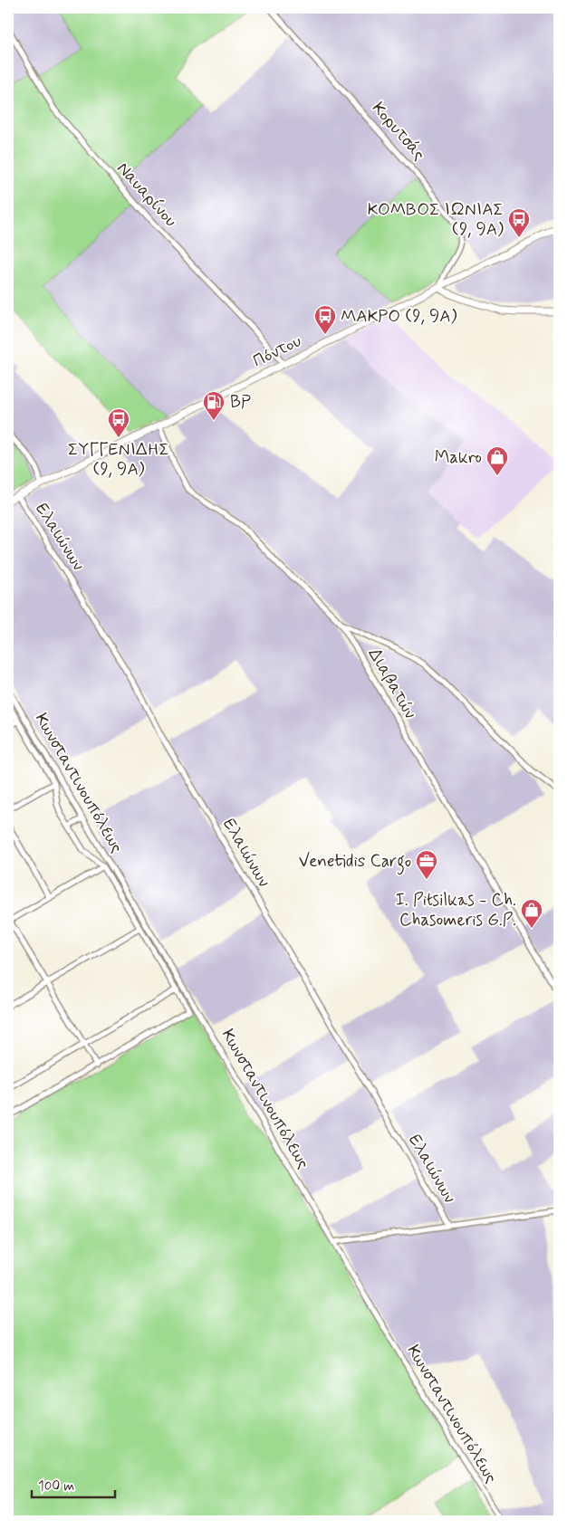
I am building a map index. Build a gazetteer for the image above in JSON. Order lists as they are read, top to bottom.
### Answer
{
  "streets": {
    "street": [
      "Κορυτσάς",
      "Ναυαρίνου",
      "Πόντου",
      "Ελαιώνων",
      "Διαβατών",
      "Κωνσταντινουπόλεως"
    ]
  },
  "crossings": [
    ["Κορυτσάς", "Πόντου"],
    ["Ναυαρίνου", "Πόντου"],
    ["Πόντου", "Ελαιώνων"],
    ["Πόντου", "Διαβατών"]
  ],
  "places": {
    "bus stop": ["ΚΟΜΒΟΣ ΙΩΝΙΑΣ (9, 9Α)", "ΜΑΚΡΟ (9, 9Α)", "ΣΥΓΓΕΝΙΔΗΣ (9, 9Α)"],
    "fuel station": ["BP"],
    "shop": ["Makro", "I. Pitsilkas - Ch. Chasomeris G.P."],
    "office": ["Venetidis Cargo"]
  },
  "scale_bar": "100 m"
}
